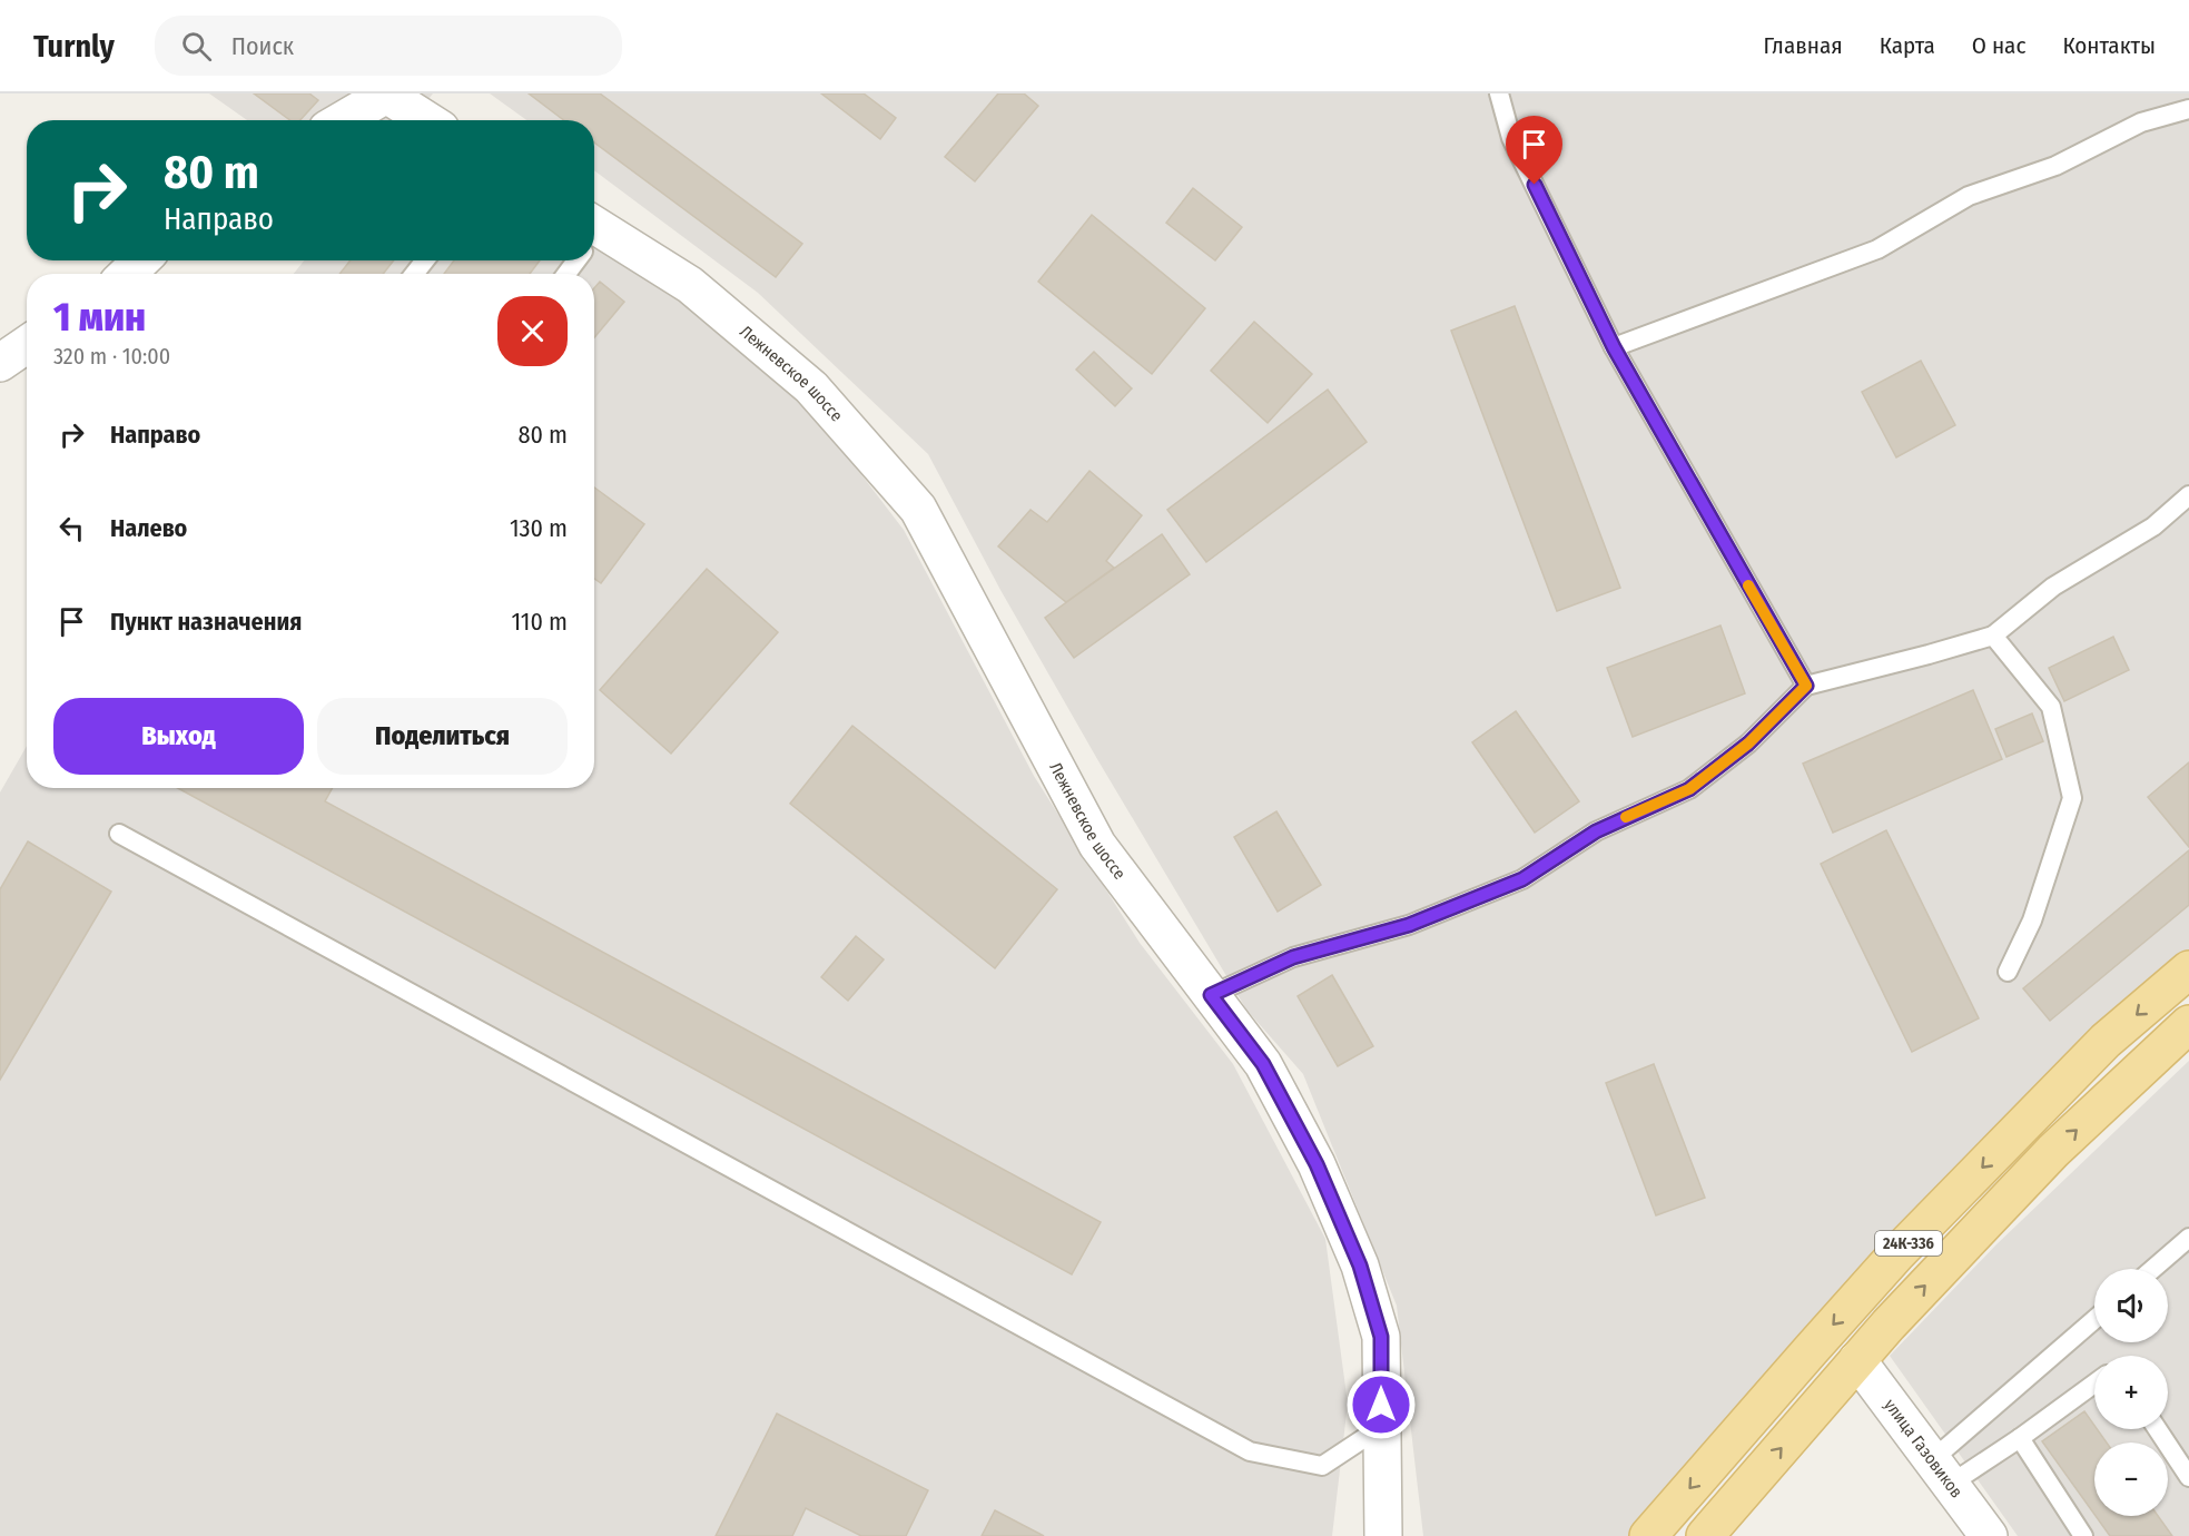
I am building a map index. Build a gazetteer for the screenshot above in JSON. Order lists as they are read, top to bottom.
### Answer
{
  "streets": {
    "main road": ["24К-336"],
    "street": ["Лежневское шоссе", "улица Газовиков"]
  },
  "crossings": [
    ["24К-336", "улица Газовиков"]
  ],
  "page": {
    "header": "Turnly",
    "search": "Поиск",
    "nav": [
      "Главная",
      "Карта",
      "О нас",
      "Контакты"
    ],
    "turn": ["80 m", "Направо"],
    "heading": ["1 мин", "320 m · 10:00"],
    "list": [
      {
        "name": "Направо",
        "value": "80 m"
      },
      {
        "name": "Налево",
        "value": "130 m"
      },
      {
        "name": "Пункт назначения",
        "value": "110 m"
      }
    ],
    "buttons": ["Выход", "Поделиться"],
    "map_buttons": ["+", "−"]
  }
}
